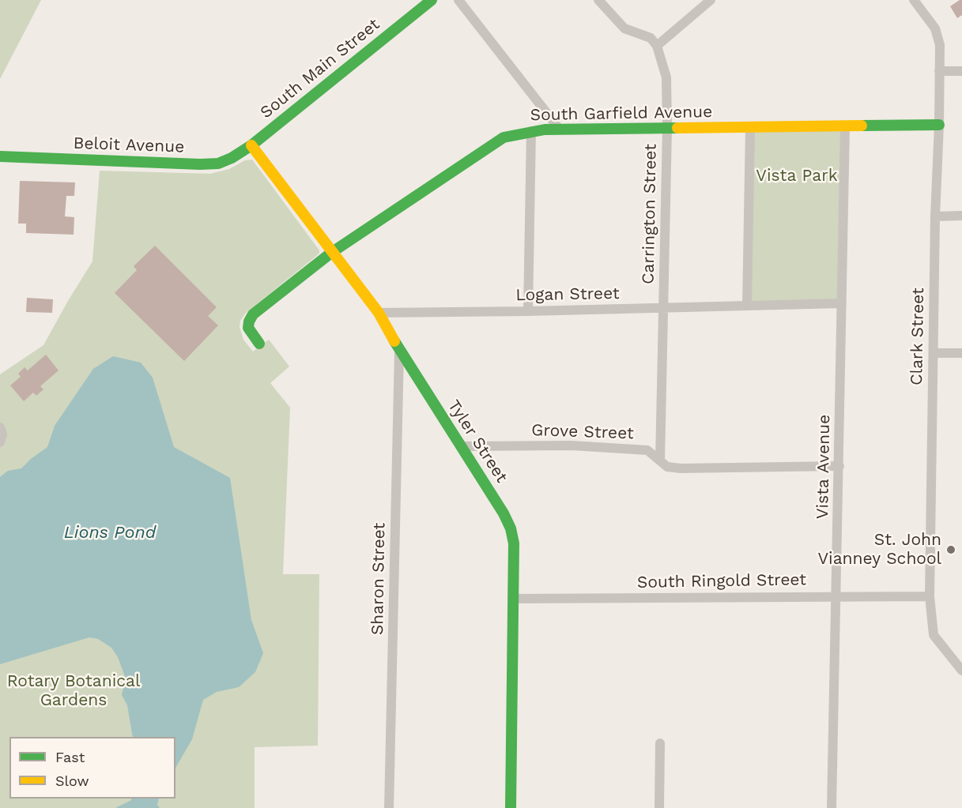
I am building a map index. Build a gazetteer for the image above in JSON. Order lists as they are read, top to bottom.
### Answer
{
  "streets": {
    "street": [
      "South Main Street",
      "South Garfield Avenue",
      "Beloit Avenue",
      "Carrington Street",
      "Logan Street",
      "Clark Street",
      "Grove Street",
      "Tyler Street",
      "Vista Avenue",
      "Sharon Street",
      "South Ringold Street"
    ]
  },
  "crossings": [
    ["South Main Street", "Beloit Avenue"],
    ["South Main Street", "Tyler Street"],
    ["South Garfield Avenue", "Carrington Street"],
    ["South Garfield Avenue", "Clark Street"],
    ["South Garfield Avenue", "Tyler Street"],
    ["South Garfield Avenue", "Vista Avenue"],
    ["Beloit Avenue", "Tyler Street"],
    ["Carrington Street", "Logan Street"],
    ["Carrington Street", "Grove Street"],
    ["Logan Street", "Tyler Street"],
    ["Logan Street", "Vista Avenue"],
    ["Clark Street", "South Ringold Street"],
    ["Grove Street", "Tyler Street"],
    ["Grove Street", "Vista Avenue"],
    ["Tyler Street", "Sharon Street"],
    ["Tyler Street", "South Ringold Street"],
    ["Vista Avenue", "South Ringold Street"]
  ],
  "water": ["Lions Pond"],
  "parks": ["Vista Park", "Rotary Botanical Gardens"],
  "places": ["St. John Vianney School"],
  "legend": ["Fast", "Slow"]
}
